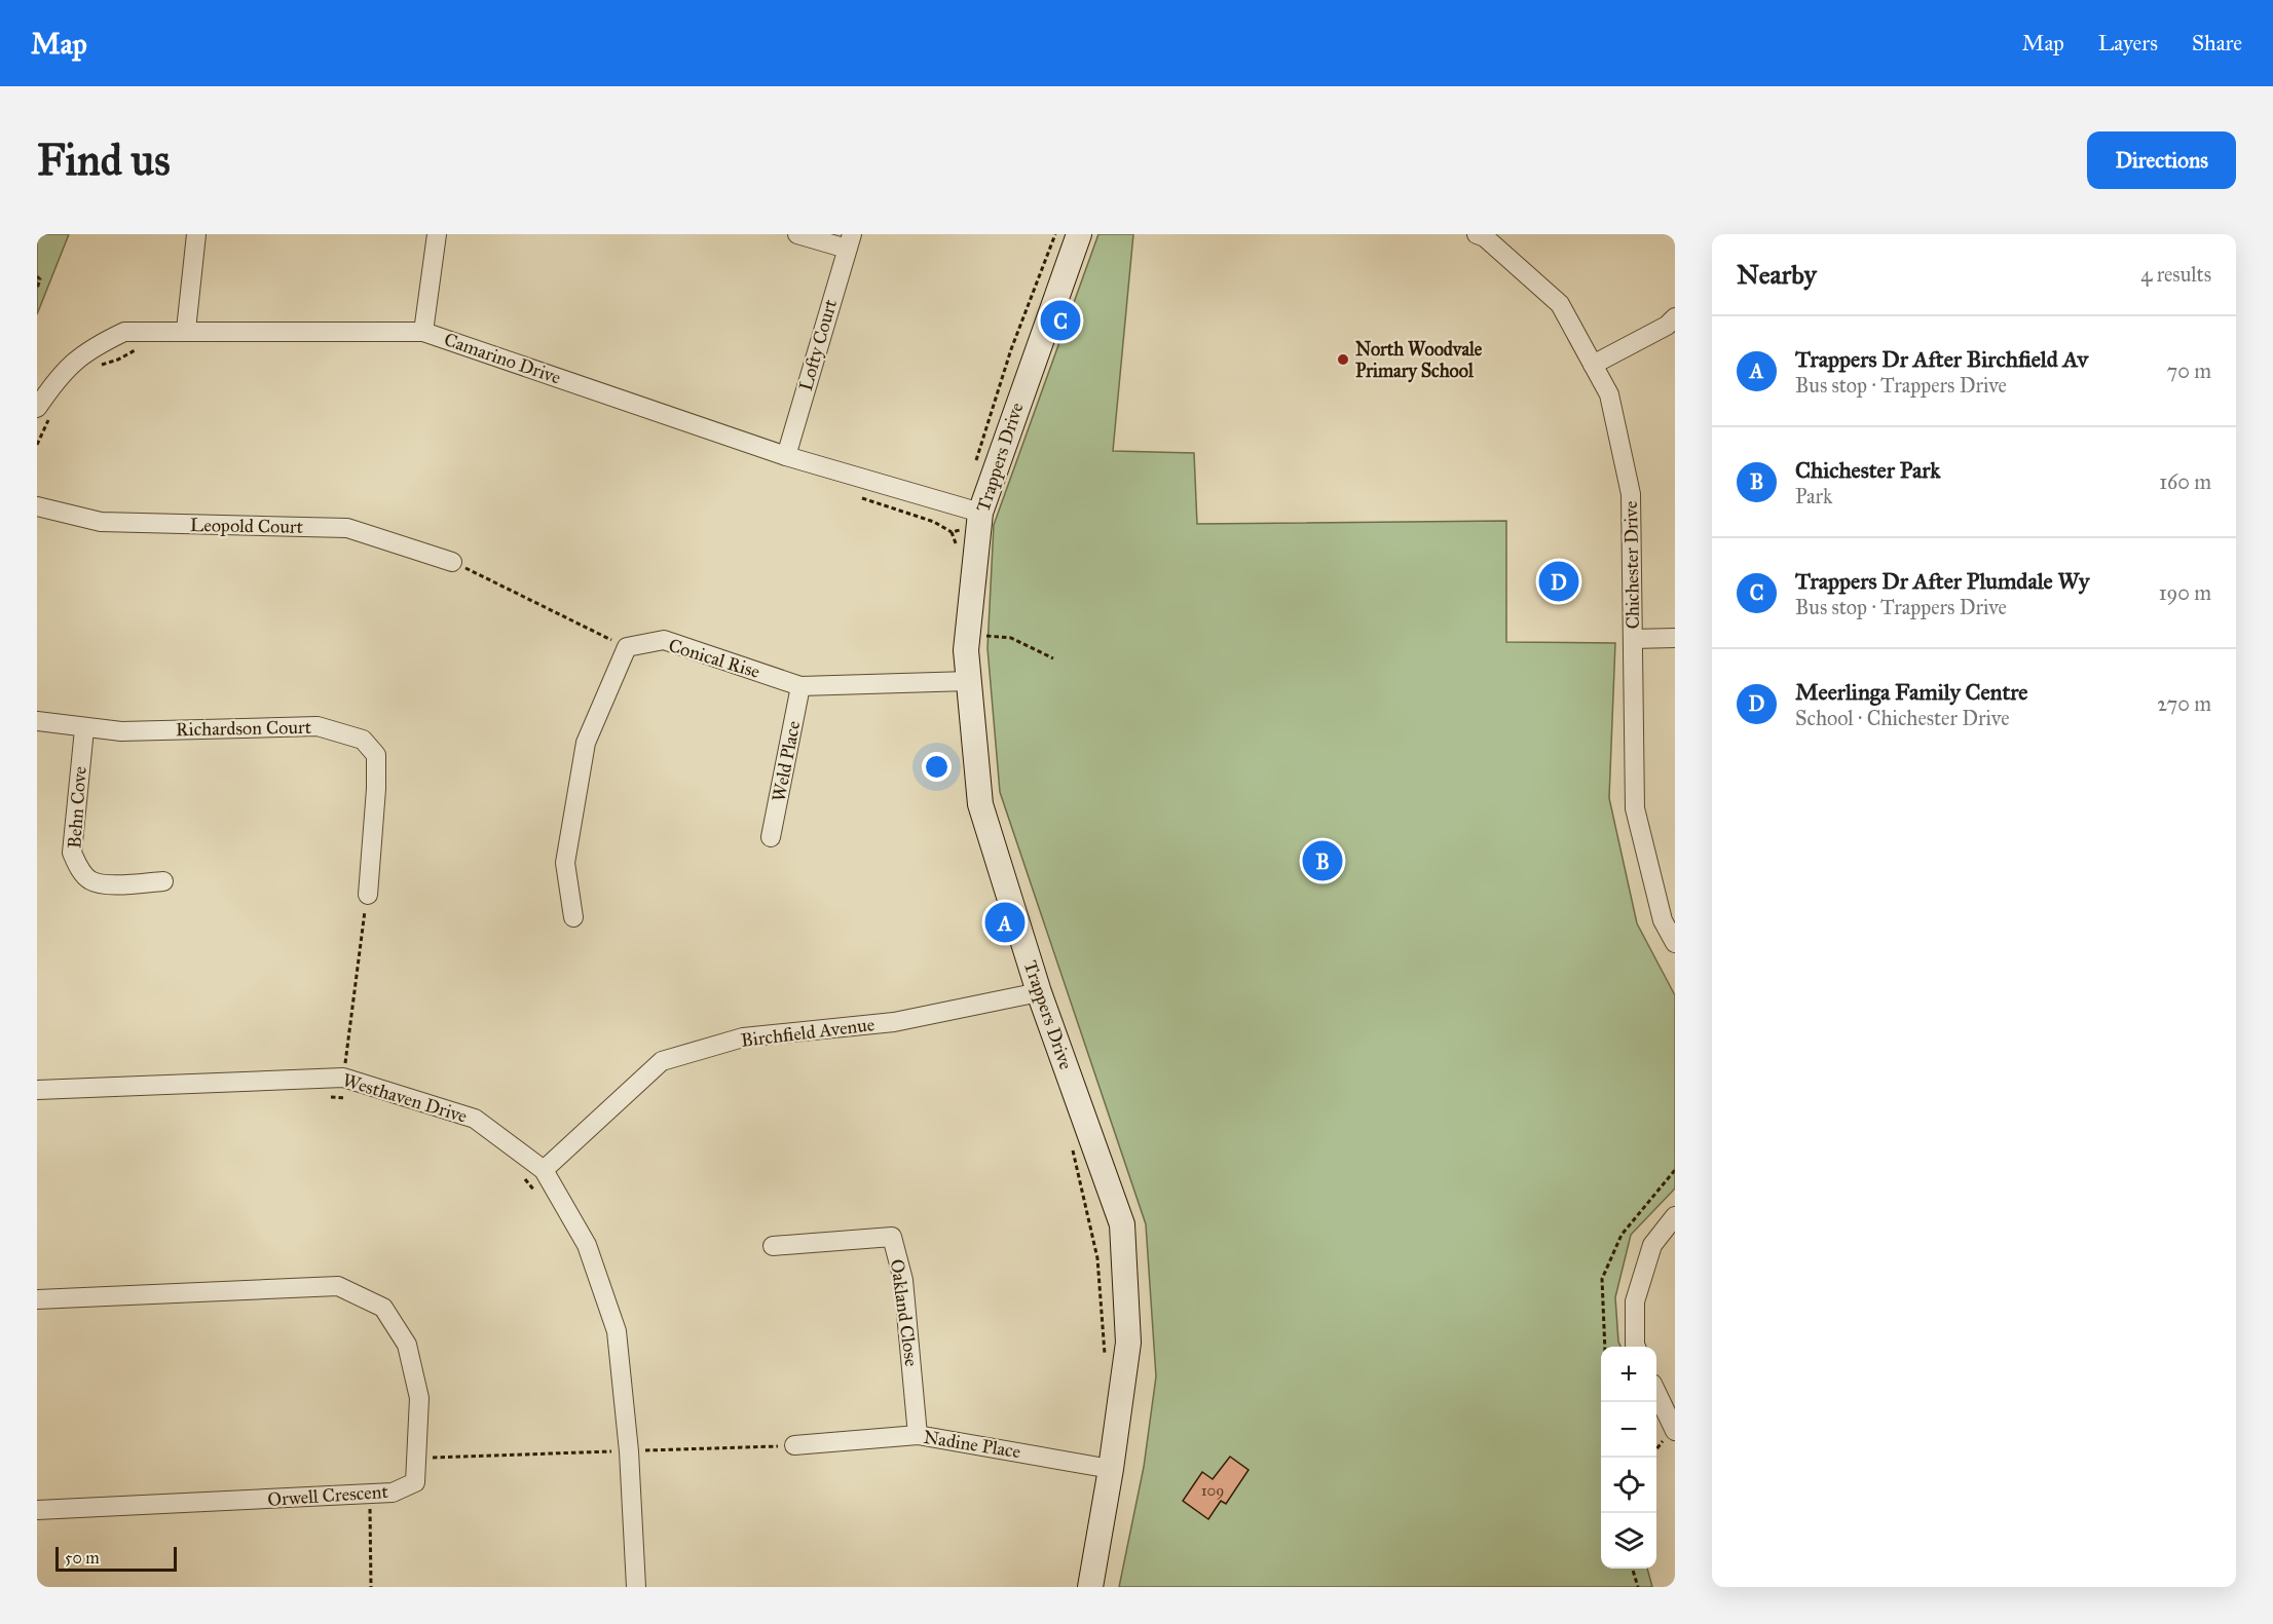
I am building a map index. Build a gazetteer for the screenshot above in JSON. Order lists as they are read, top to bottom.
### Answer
{
  "streets": {
    "main road": ["Trappers Drive"],
    "street": [
      "Lofty Court",
      "Camarino Drive",
      "Leopold Court",
      "Chichester Drive",
      "Conical Rise",
      "Richardson Court",
      "Weld Place",
      "Behn Cove",
      "Birchfield Avenue",
      "Westhaven Drive",
      "Oakland Close",
      "Nadine Place",
      "Orwell Crescent"
    ]
  },
  "crossings": [
    ["Lofty Court", "Camarino Drive"],
    ["Camarino Drive", "Trappers Drive"],
    ["Trappers Drive", "Conical Rise"],
    ["Trappers Drive", "Birchfield Avenue"],
    ["Trappers Drive", "Nadine Place"],
    ["Conical Rise", "Weld Place"],
    ["Richardson Court", "Behn Cove"],
    ["Birchfield Avenue", "Westhaven Drive"],
    ["Oakland Close", "Nadine Place"]
  ],
  "places": ["North Woodvale Primary School"],
  "house_numbers": ["109"],
  "scale_bar": "50 m",
  "page": {
    "header": "Map",
    "nav": ["Map", "Layers", "Share"],
    "buttons": "Directions",
    "title": "Find us",
    "heading": ["Nearby", "4 results"],
    "pins": [
      "C",
      "D",
      "B",
      "A"
    ],
    "list": [
      {
        "mark": "A",
        "name": "Trappers Dr After Birchfield Av",
        "note": "Bus stop · Trappers Drive",
        "value": "70 m"
      },
      {
        "mark": "B",
        "name": "Chichester Park",
        "note": "Park",
        "value": "160 m"
      },
      {
        "mark": "C",
        "name": "Trappers Dr After Plumdale Wy",
        "note": "Bus stop · Trappers Drive",
        "value": "190 m"
      },
      {
        "mark": "D",
        "name": "Meerlinga Family Centre",
        "note": "School · Chichester Drive",
        "value": "270 m"
      }
    ],
    "map_buttons": ["+", "−"],
    "scale": "50 m"
  }
}
